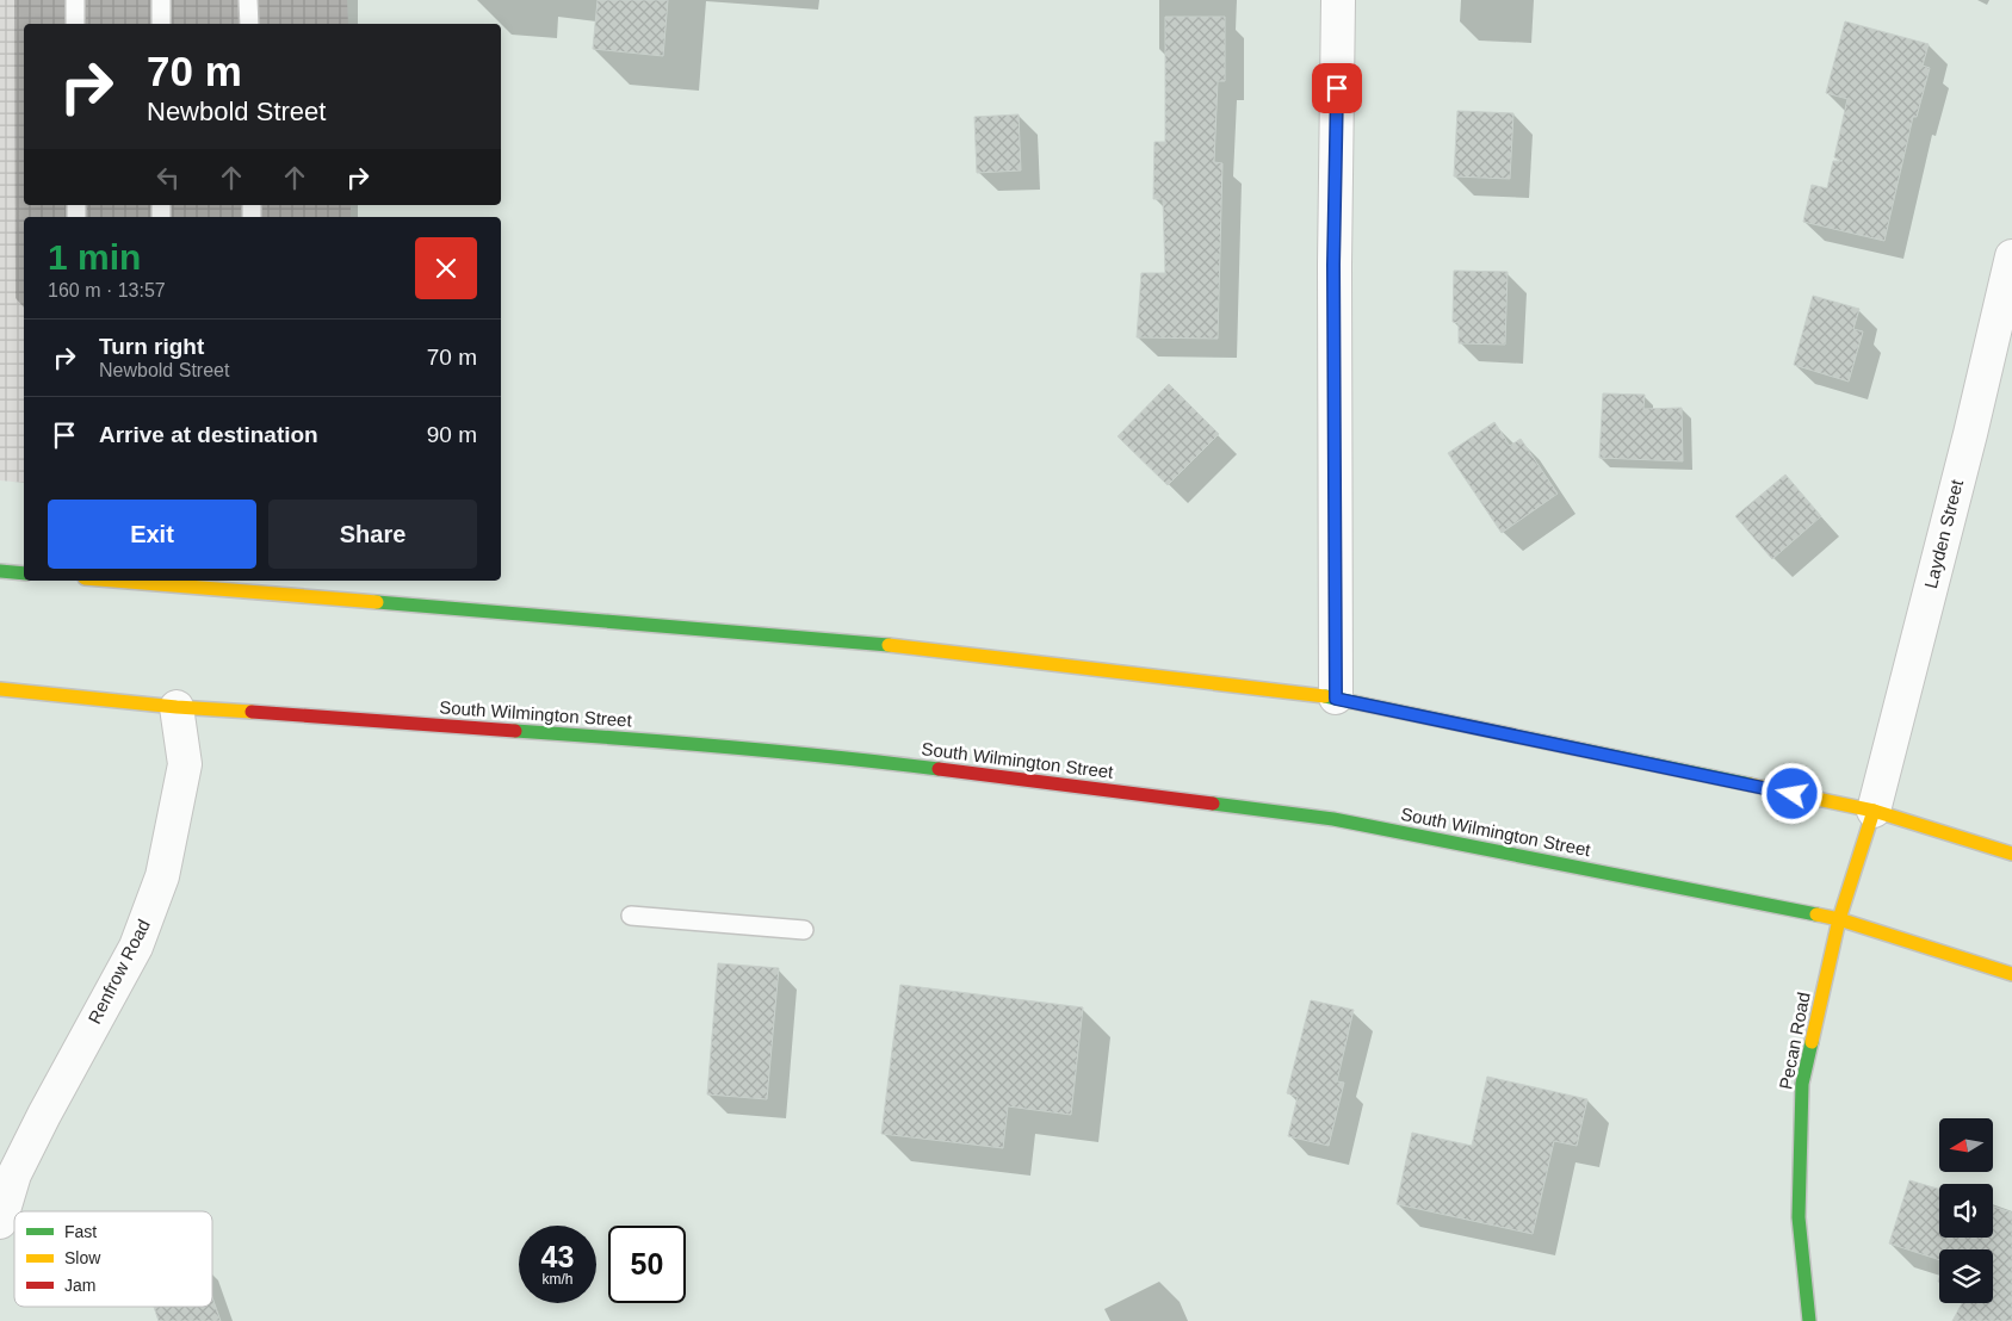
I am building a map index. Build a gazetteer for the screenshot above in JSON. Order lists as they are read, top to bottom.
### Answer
{
  "streets": {
    "main road": ["South Wilmington Street", "Pecan Road"],
    "street": ["Layden Street", "Renfrow Road"]
  },
  "crossings": [
    ["Layden Street", "Pecan Road"],
    ["South Wilmington Street", "Renfrow Road"],
    ["South Wilmington Street", "Pecan Road"]
  ],
  "legend": ["Fast", "Slow", "Jam"],
  "north": "left",
  "page": {
    "turn": ["70 m", "Newbold Street"],
    "heading": ["1 min", "160 m · 13:57"],
    "list": [
      {
        "name": "Turn right",
        "note": "Newbold Street",
        "value": "70 m"
      },
      {
        "name": "Arrive at destination",
        "value": "90 m"
      }
    ],
    "buttons": ["Exit", "Share"],
    "speed": "43 km/h",
    "limit": "50"
  }
}
